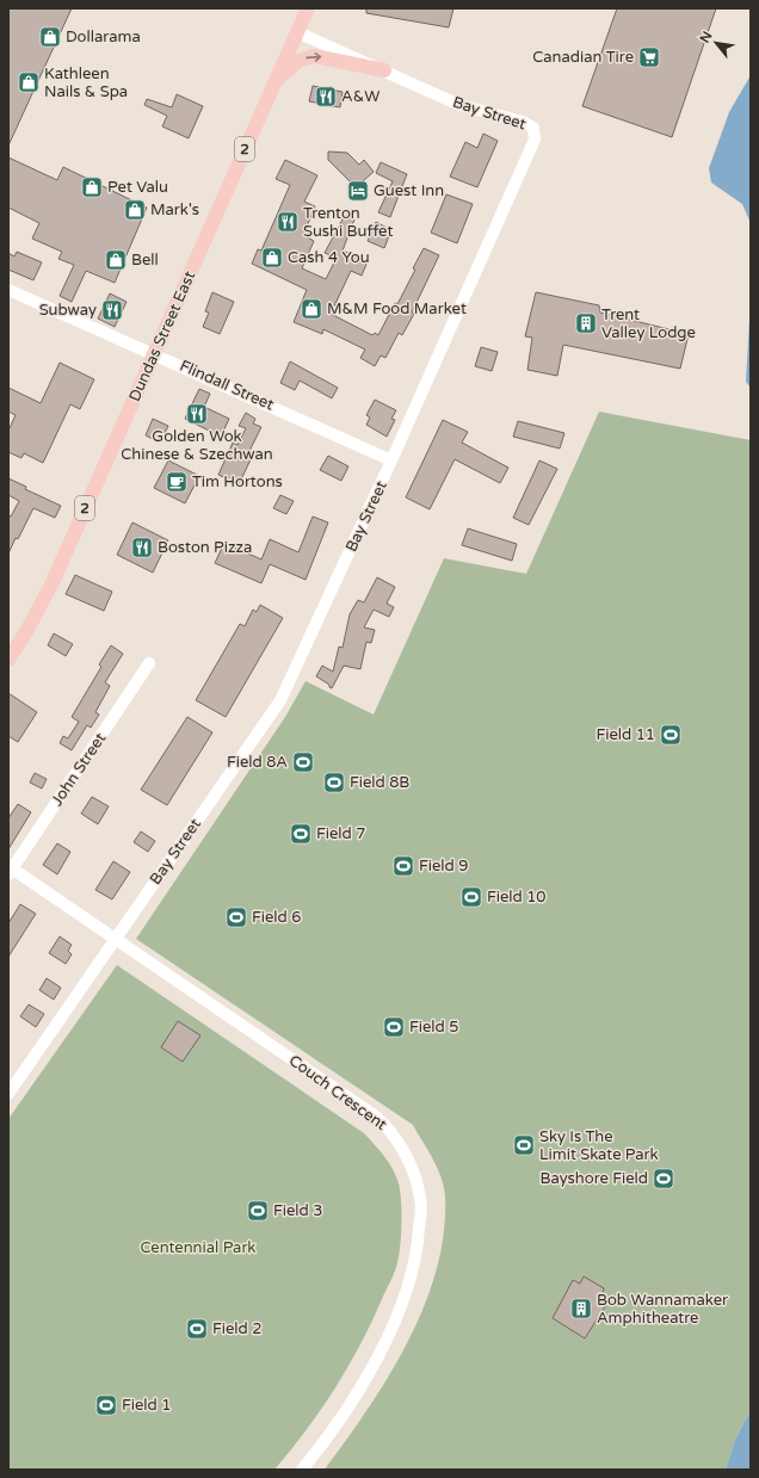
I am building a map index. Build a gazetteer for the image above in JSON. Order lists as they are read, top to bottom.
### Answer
{
  "streets": {
    "main road": ["2", "Dundas Street East"],
    "street": [
      "Bay Street",
      "Flindall Street",
      "John Street",
      "Couch Crescent"
    ]
  },
  "crossings": [
    ["Bay Street", "Dundas Street East"],
    ["Bay Street", "Flindall Street"],
    ["Bay Street", "Couch Crescent"],
    ["Dundas Street East", "Flindall Street"],
    ["John Street", "Couch Crescent"]
  ],
  "parks": ["Centennial Park"],
  "places": {
    "shop": [
      "Dollarama",
      "Kathleen Nails & Spa",
      "Pet Valu",
      "Mark's",
      "Cash 4 You",
      "Bell",
      "M&M Food Market"
    ],
    "supermarket": ["Canadian Tire"],
    "restaurant": [
      "A&W",
      "Trenton Sushi Buffet",
      "Subway",
      "Golden Wok Chinese & Szechwan",
      "Boston Pizza"
    ],
    "hotel": ["Guest Inn"],
    "building": ["Trent Valley Lodge", "Bob Wannamaker Amphitheatre"],
    "cafe": ["Tim Hortons"],
    "sports": [
      "Field 11",
      "Field 8A",
      "Field 8B",
      "Field 7",
      "Field 9",
      "Field 10",
      "Field 6",
      "Field 5",
      "Sky Is The Limit Skate Park",
      "Bayshore Field",
      "Field 3",
      "Field 2",
      "Field 1"
    ]
  },
  "north": "top left"
}
